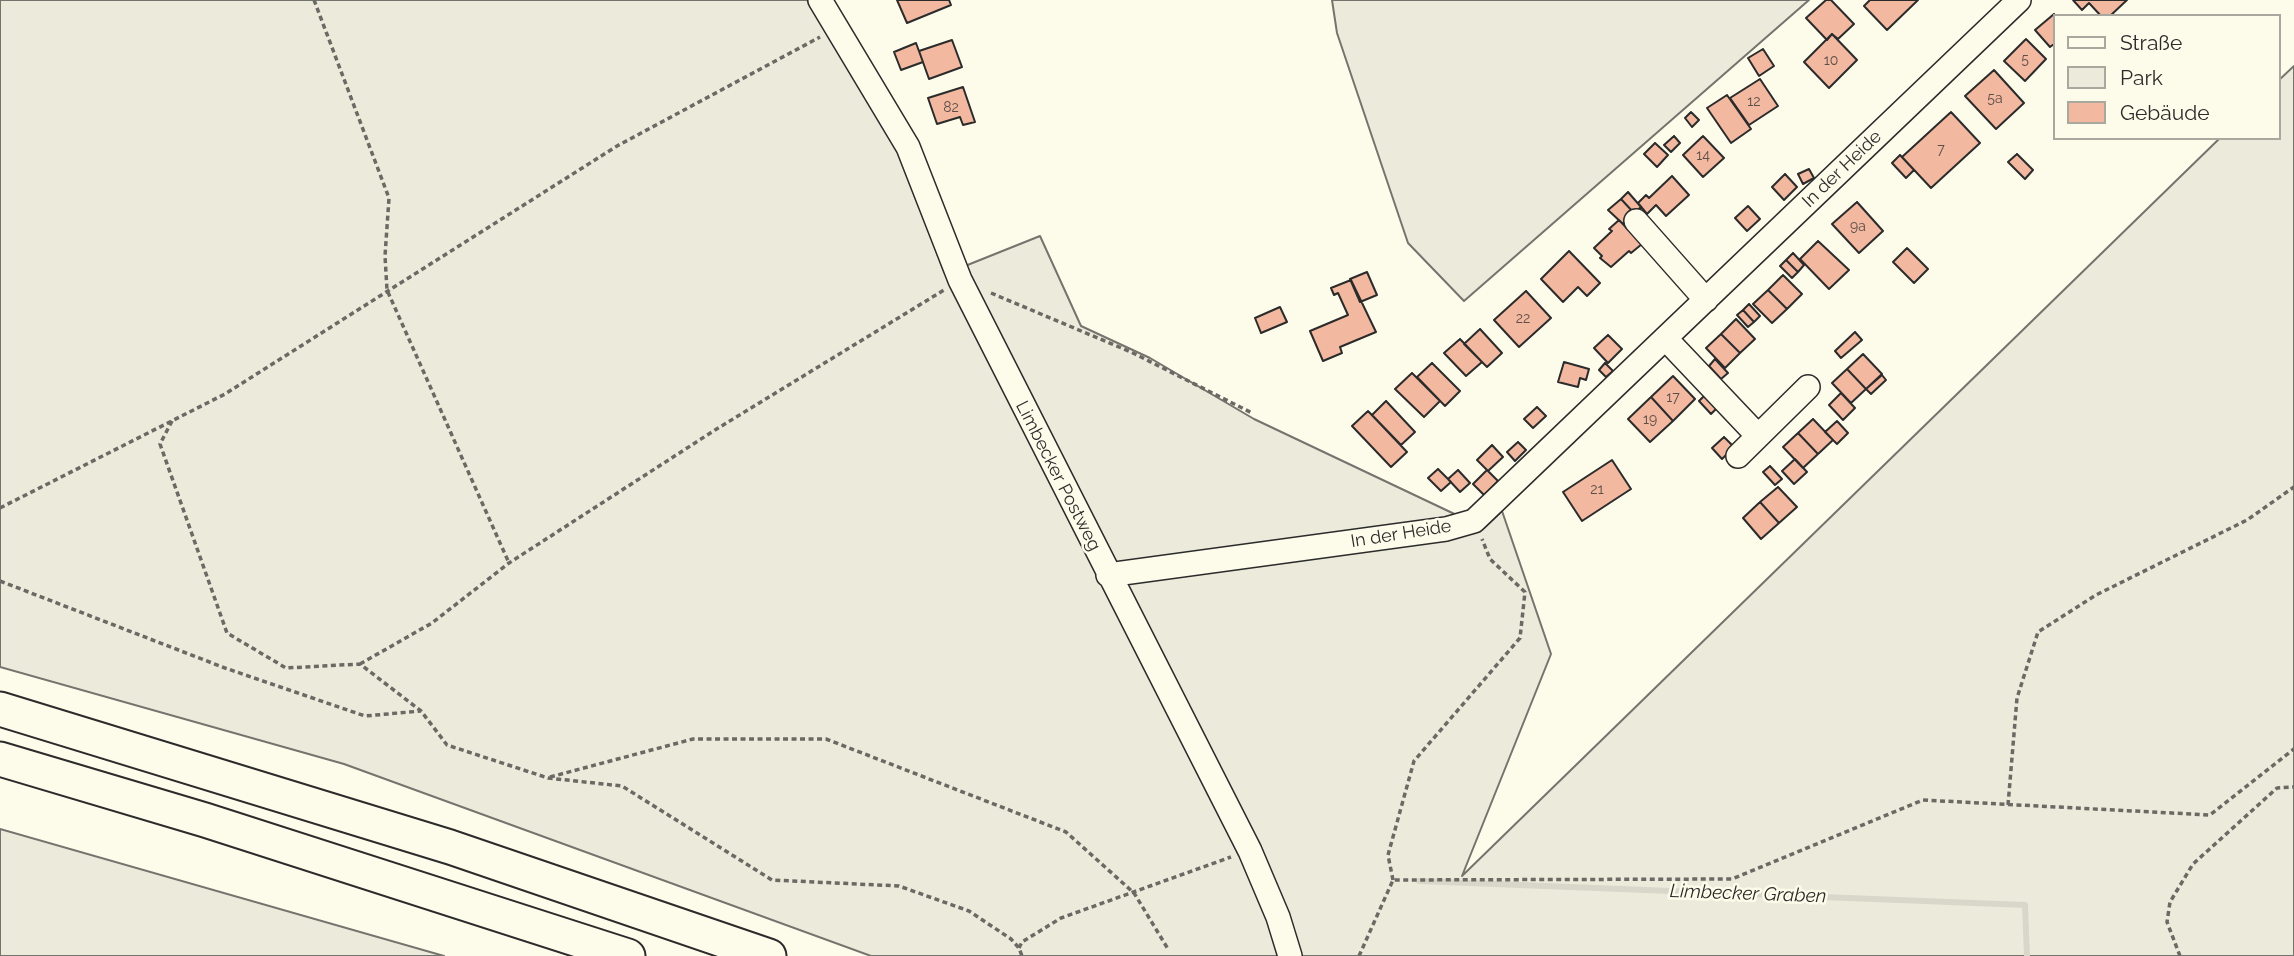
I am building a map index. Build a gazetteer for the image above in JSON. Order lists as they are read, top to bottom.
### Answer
{
  "streets": {
    "street": ["In der Heide", "Limbecker Postweg"]
  },
  "crossings": [
    ["In der Heide", "Limbecker Postweg"]
  ],
  "water": ["Limbecker Graben"],
  "house_numbers": [
    "5",
    "10",
    "5a",
    "12",
    "82",
    "7",
    "14",
    "9a",
    "22",
    "17",
    "19",
    "21"
  ],
  "legend": ["Straße", "Park", "Gebäude"]
}
